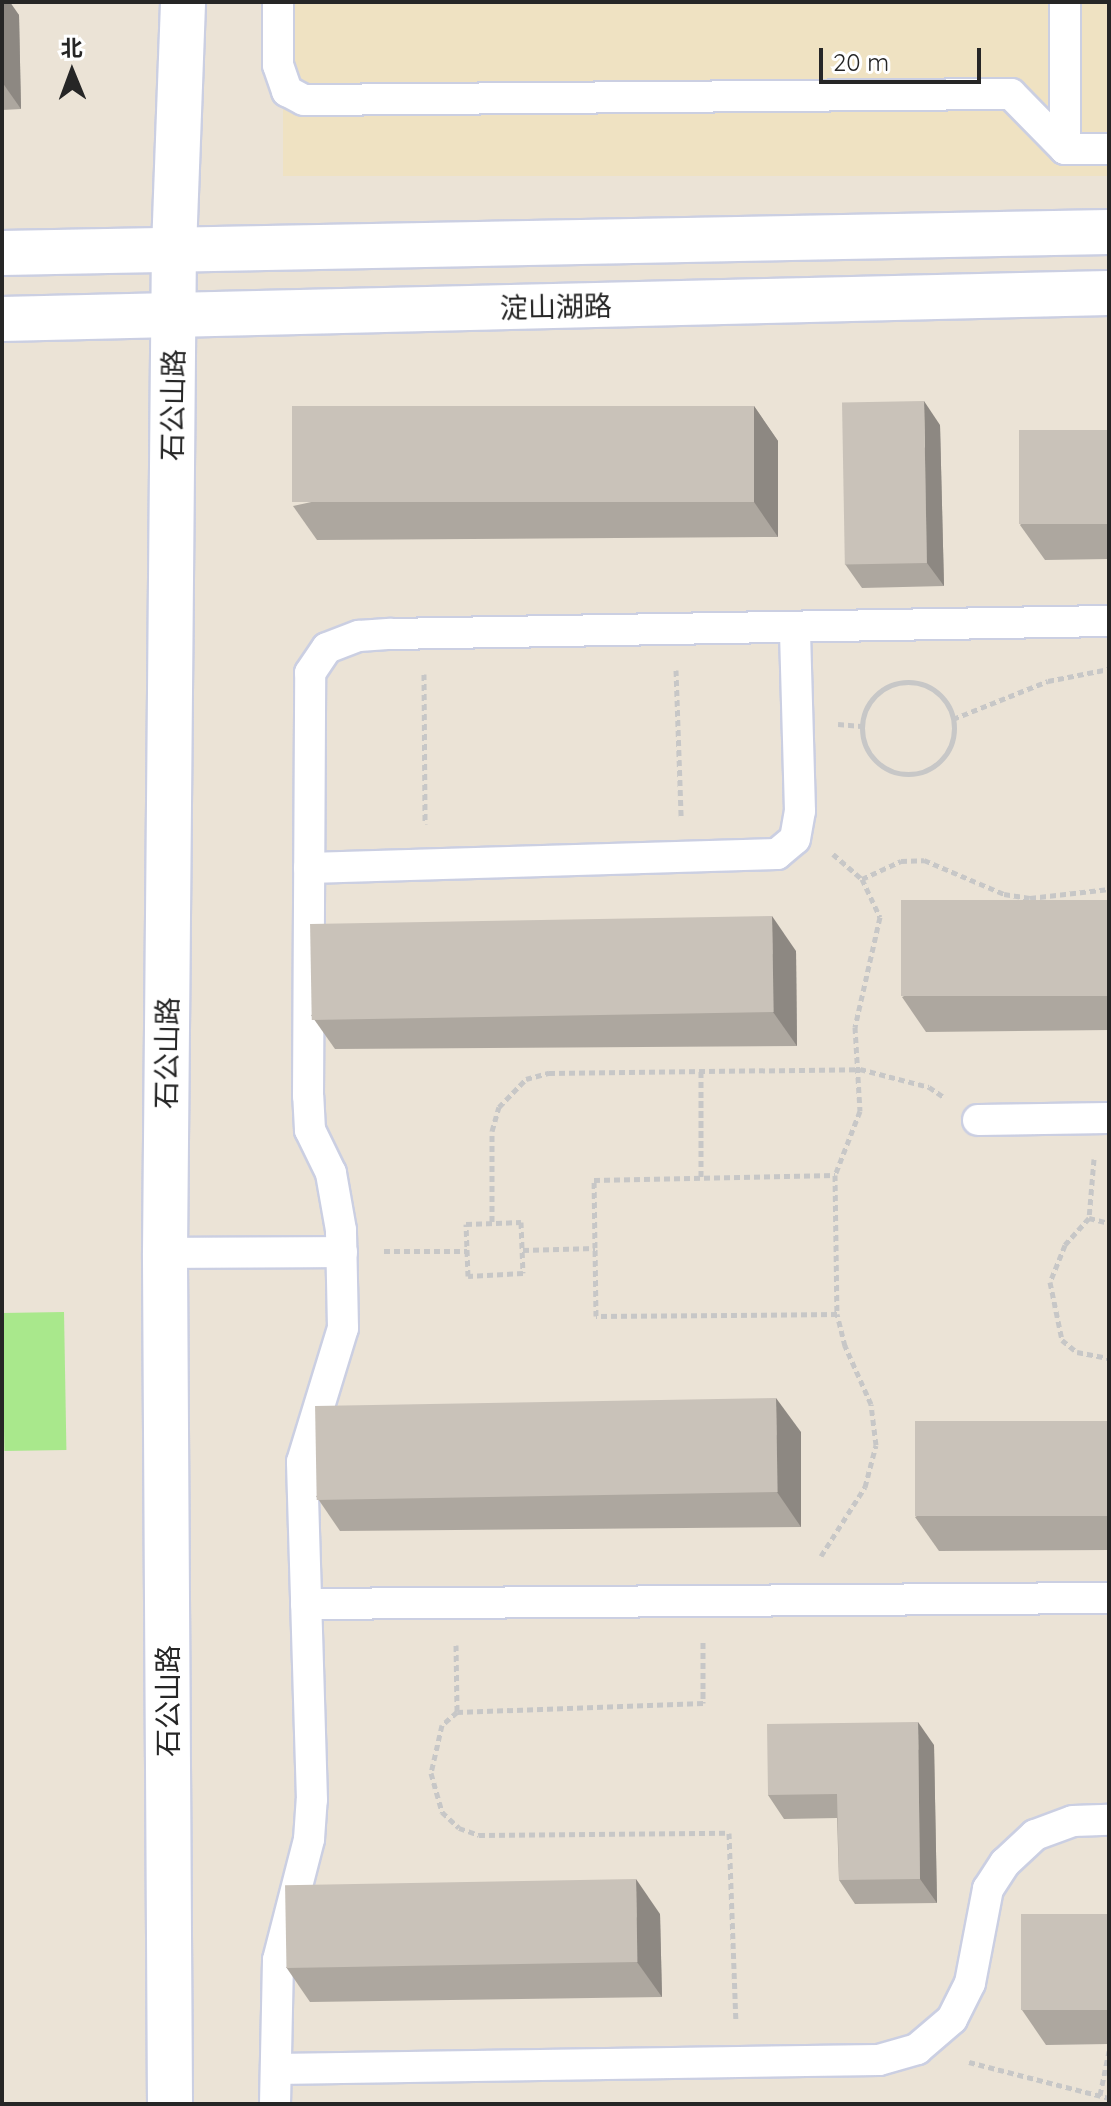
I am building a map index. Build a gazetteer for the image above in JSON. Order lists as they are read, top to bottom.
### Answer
{
  "streets": {
    "street": ["淀山湖路", "石公山路"]
  },
  "crossings": [
    ["淀山湖路", "石公山路"]
  ],
  "scale_bar": "20 m",
  "north": "top"
}
